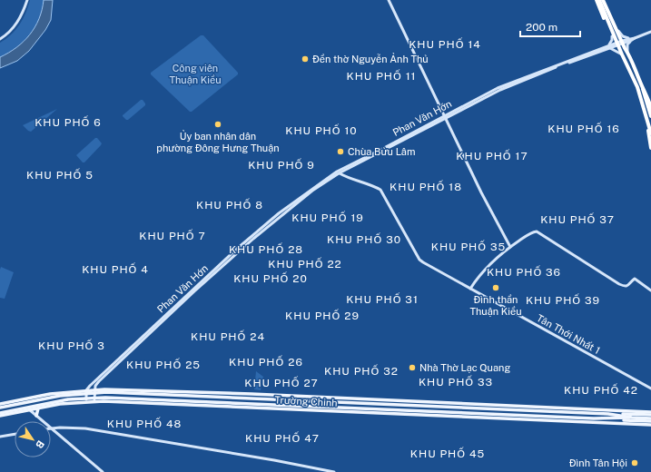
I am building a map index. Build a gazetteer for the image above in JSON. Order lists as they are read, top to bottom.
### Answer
{
  "streets": {
    "main road": ["Trường Chinh"],
    "street": ["Phan Văn Hớn", "Tân Thới Nhất 1"]
  },
  "crossings": [
    ["Phan Văn Hớn", "Tân Thới Nhất 1"],
    ["Phan Văn Hớn", "Trường Chinh"]
  ],
  "districts": [
    "KHU PHỐ 14",
    "KHU PHỐ 11",
    "KHU PHỐ 6",
    "KHU PHỐ 16",
    "KHU PHỐ 10",
    "KHU PHỐ 17",
    "KHU PHỐ 9",
    "KHU PHỐ 5",
    "KHU PHỐ 18",
    "KHU PHỐ 8",
    "KHU PHỐ 19",
    "KHU PHỐ 37",
    "KHU PHỐ 7",
    "KHU PHỐ 30",
    "KHU PHỐ 35",
    "KHU PHỐ 28",
    "KHU PHỐ 22",
    "KHU PHỐ 4",
    "KHU PHỐ 36",
    "KHU PHỐ 20",
    "KHU PHỐ 31",
    "KHU PHỐ 39",
    "KHU PHỐ 29",
    "KHU PHỐ 24",
    "KHU PHỐ 3",
    "KHU PHỐ 26",
    "KHU PHỐ 25",
    "KHU PHỐ 32",
    "KHU PHỐ 33",
    "KHU PHỐ 27",
    "KHU PHỐ 42",
    "KHU PHỐ 48",
    "KHU PHỐ 47",
    "KHU PHỐ 45"
  ],
  "parks": ["Công viên Thuận Kiều"],
  "places": [
    "Đền thờ Nguyễn Ảnh Thủ",
    "Ủy ban nhân dân phường Đông Hưng Thuận",
    "Chùa Bửu Lâm",
    "Đình thần Thuận Kiều",
    "Nhà Thờ Lạc Quang",
    "Đình Tân Hội"
  ],
  "scale_bar": "200 m",
  "north": "bottom right"
}
